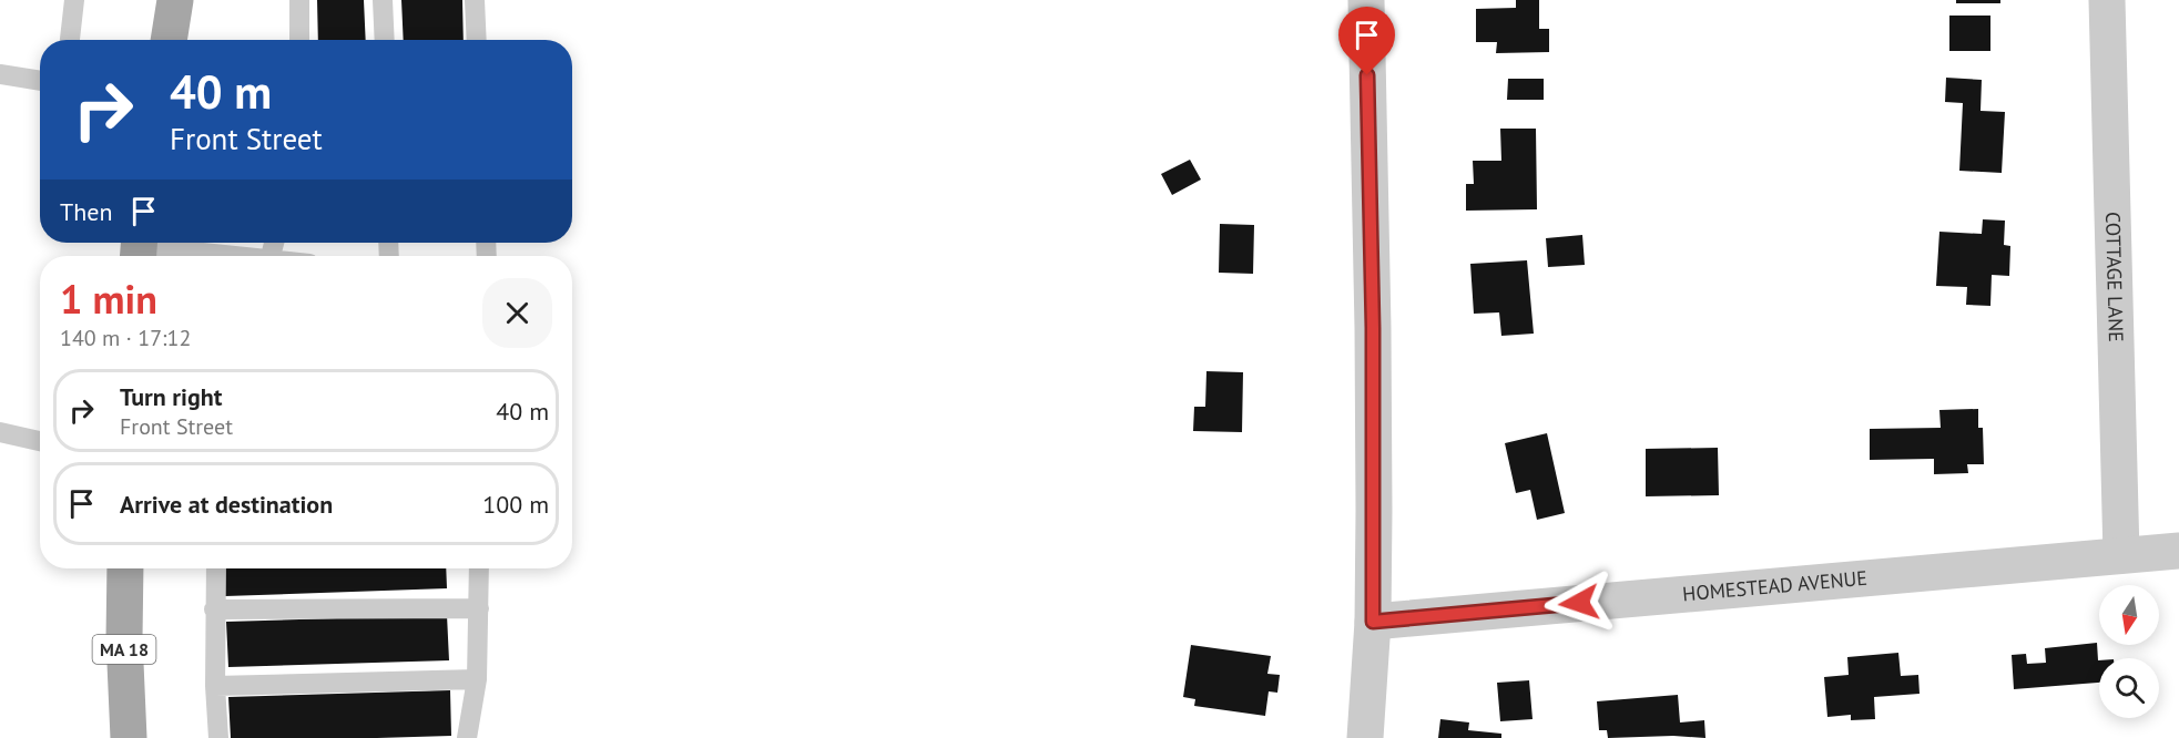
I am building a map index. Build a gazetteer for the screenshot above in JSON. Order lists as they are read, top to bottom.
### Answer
{
  "streets": {
    "main road": ["MA 18"],
    "street": ["COTTAGE LANE", "HOMESTEAD AVENUE"]
  },
  "crossings": [
    ["COTTAGE LANE", "HOMESTEAD AVENUE"]
  ],
  "north": "bottom",
  "page": {
    "turn": ["40 m", "Front Street"],
    "then": "Then",
    "heading": ["1 min", "140 m · 17:12"],
    "list": [
      {
        "name": "Turn right",
        "note": "Front Street",
        "value": "40 m"
      },
      {
        "name": "Arrive at destination",
        "value": "100 m"
      }
    ]
  }
}
